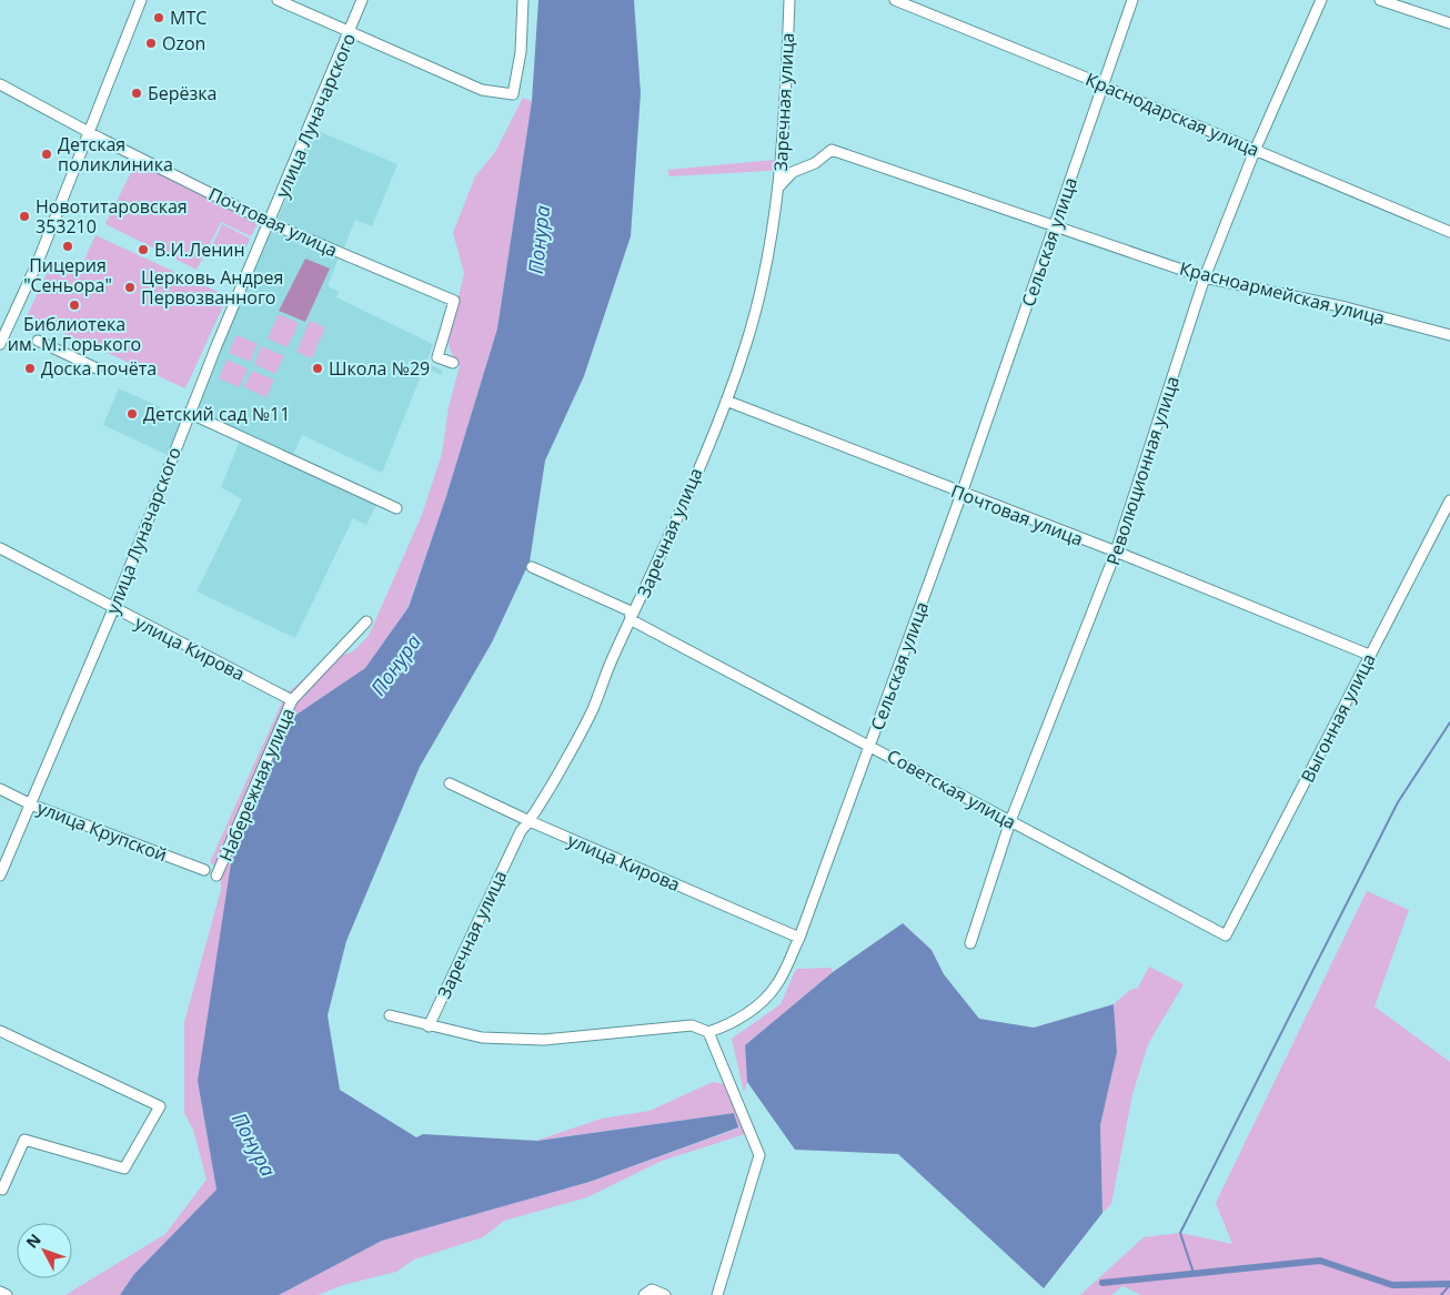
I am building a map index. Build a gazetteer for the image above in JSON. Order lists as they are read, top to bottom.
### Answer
{
  "streets": {
    "street": [
      "Заречная улица",
      "Краснодарская улица",
      "улица Луначарского",
      "Почтовая улица",
      "Сельская улица",
      "Красноармейская улица",
      "Революционная улица",
      "улица Кирова",
      "Выгонная улица",
      "Набережная улица",
      "Советская улица",
      "улица Крупской"
    ]
  },
  "crossings": [
    ["Заречная улица", "Почтовая улица"],
    ["Заречная улица", "Красноармейская улица"],
    ["Заречная улица", "улица Кирова"],
    ["Заречная улица", "Советская улица"],
    ["Краснодарская улица", "Сельская улица"],
    ["Краснодарская улица", "Революционная улица"],
    ["улица Луначарского", "Почтовая улица"],
    ["улица Луначарского", "улица Кирова"],
    ["улица Луначарского", "улица Крупской"],
    ["Почтовая улица", "Сельская улица"],
    ["Почтовая улица", "Революционная улица"],
    ["Почтовая улица", "Выгонная улица"],
    ["Сельская улица", "Красноармейская улица"],
    ["Сельская улица", "улица Кирова"],
    ["Сельская улица", "Советская улица"],
    ["Красноармейская улица", "Революционная улица"],
    ["Революционная улица", "Советская улица"],
    ["улица Кирова", "Набережная улица"],
    ["Выгонная улица", "Советская улица"]
  ],
  "water": ["Понура"],
  "places": [
    "МТС",
    "Ozon",
    "Берёзка",
    "Детская поликлиника",
    "Новотитаровская 353210",
    "Пицерия \"Сеньора\"",
    "В.И.Ленин",
    "Церковь Андрея Первозванного",
    "Библиотека им. М.Горького",
    "Доска почёта",
    "Школа №29",
    "Детский сад №11"
  ],
  "north": "top left"
}
